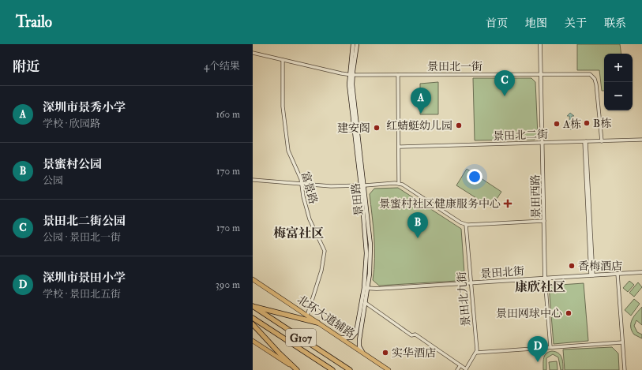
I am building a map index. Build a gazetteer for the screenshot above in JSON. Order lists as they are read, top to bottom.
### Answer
{
  "streets": {
    "highway": ["G107"],
    "main road": ["景田路", "北环大道辅路"],
    "street": [
      "景田北一街",
      "景田北二街",
      "富景路",
      "景田西路",
      "景田北街",
      "景田北九街"
    ]
  },
  "crossings": [
    ["景田北一街", "景田北二街"],
    ["景田北一街", "富景路"],
    ["景田北一街", "景田西路"],
    ["景田北一街", "景田路"],
    ["景田北二街", "景田西路"],
    ["富景路", "北环大道辅路"],
    ["景田西路", "景田北街"],
    ["景田路", "景田北街"],
    ["景田路", "北环大道辅路"],
    ["景田北街", "景田北九街"]
  ],
  "districts": ["梅富社区", "康欣社区"],
  "places": {
    "other": [
      "B栋",
      "A栋",
      "红蜻蜓幼儿园",
      "建安阁",
      "香梅酒店",
      "景田网球中心",
      "实华酒店"
    ],
    "health": ["景蜜村社区健康服务中心"]
  },
  "page": {
    "header": "Trailo",
    "nav": [
      "首页",
      "地图",
      "关于",
      "联系"
    ],
    "heading": ["附近", "4个结果"],
    "map_buttons": ["+", "−"],
    "pins": [
      "C",
      "A",
      "B",
      "D"
    ],
    "list": [
      {
        "mark": "A",
        "name": "深圳市景秀小学",
        "note": "学校 · 欣园路",
        "value": "160 m"
      },
      {
        "mark": "B",
        "name": "景蜜村公园",
        "note": "公园",
        "value": "170 m"
      },
      {
        "mark": "C",
        "name": "景田北二街公园",
        "note": "公园 · 景田北一街",
        "value": "170 m"
      },
      {
        "mark": "D",
        "name": "深圳市景田小学",
        "note": "学校 · 景田北五街",
        "value": "390 m"
      }
    ]
  }
}
